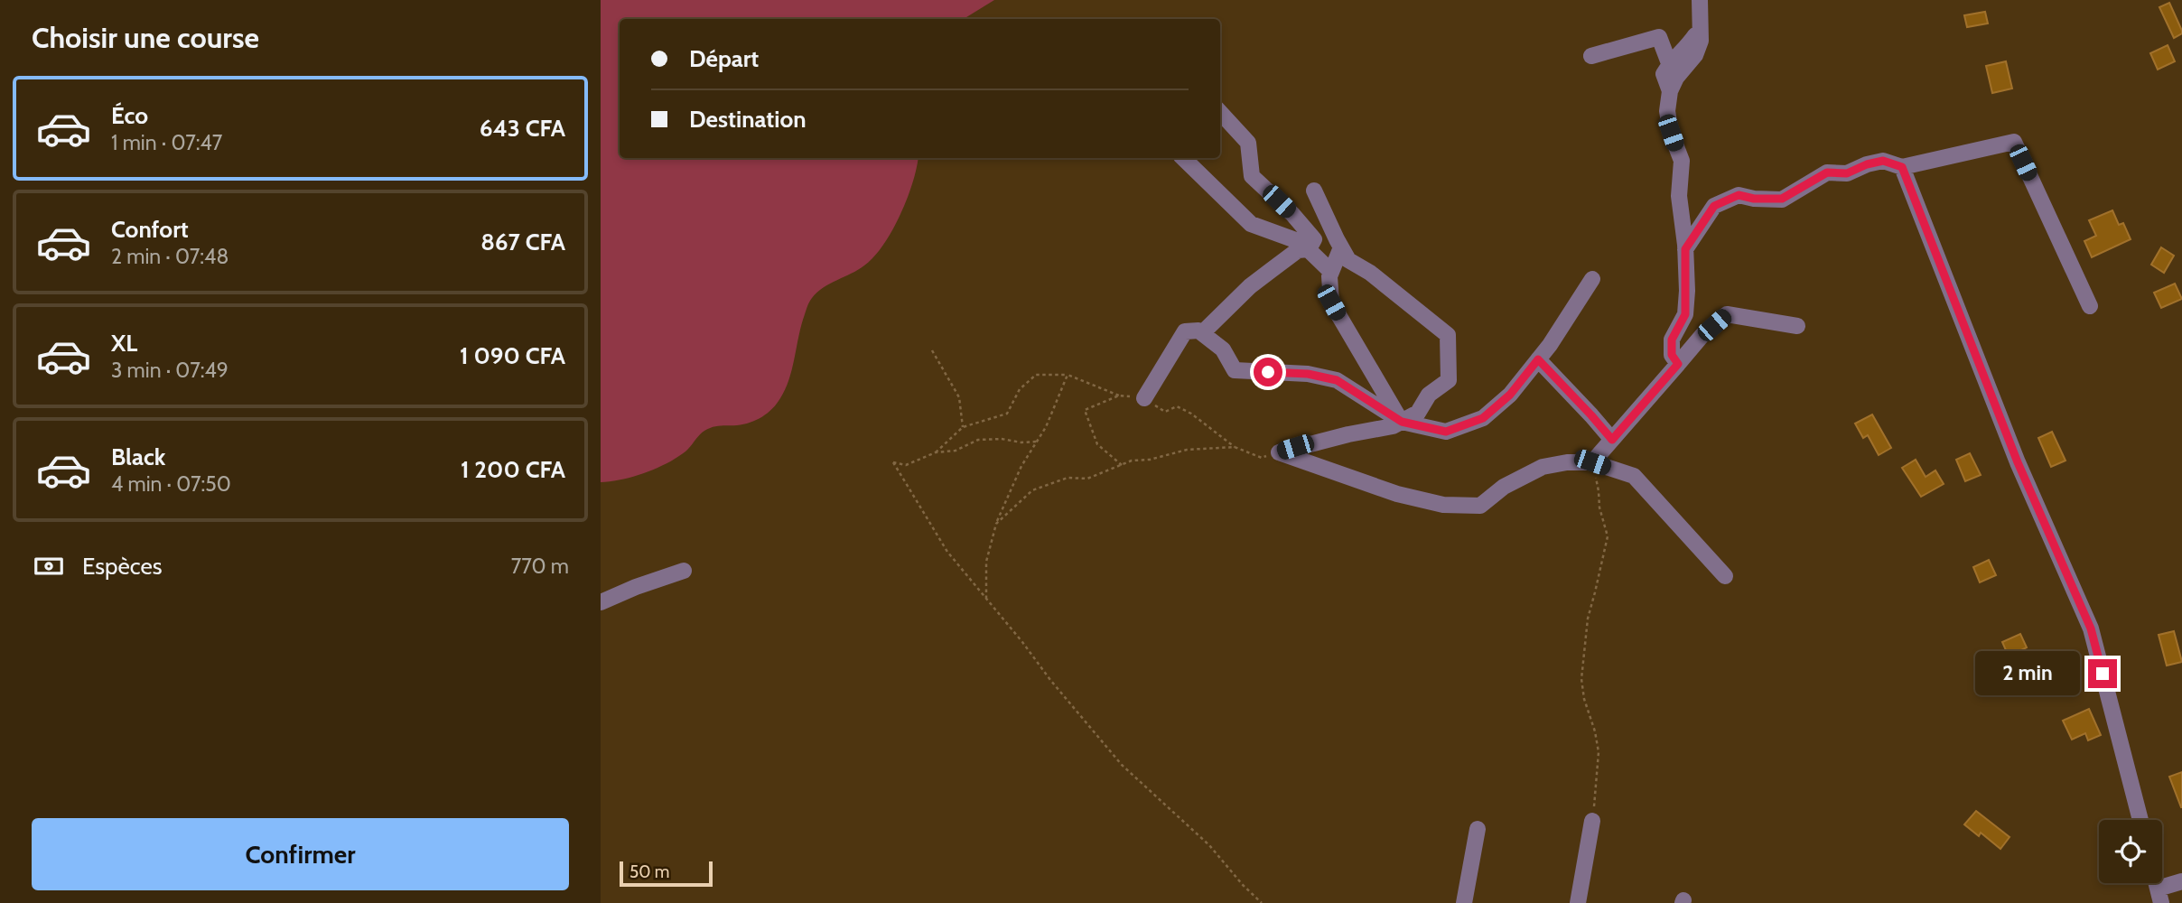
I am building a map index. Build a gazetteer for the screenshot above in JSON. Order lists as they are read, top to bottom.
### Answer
{
  "scale_bar": "50 m",
  "page": {
    "heading": "Choisir une course",
    "banner": ["Départ", "Destination"],
    "list": [
      {
        "name": "Éco",
        "note": "1 min · 07:47",
        "value": "643 CFA"
      },
      {
        "name": "Confort",
        "note": "2 min · 07:48",
        "value": "867 CFA"
      },
      {
        "name": "XL",
        "note": "3 min · 07:49",
        "value": "1 090 CFA"
      },
      {
        "name": "Black",
        "note": "4 min · 07:50",
        "value": "1 200 CFA"
      }
    ],
    "pay": ["Espèces", "770 m"],
    "bubble": "2 min",
    "buttons": "Confirmer",
    "scale": "50 m"
  }
}
